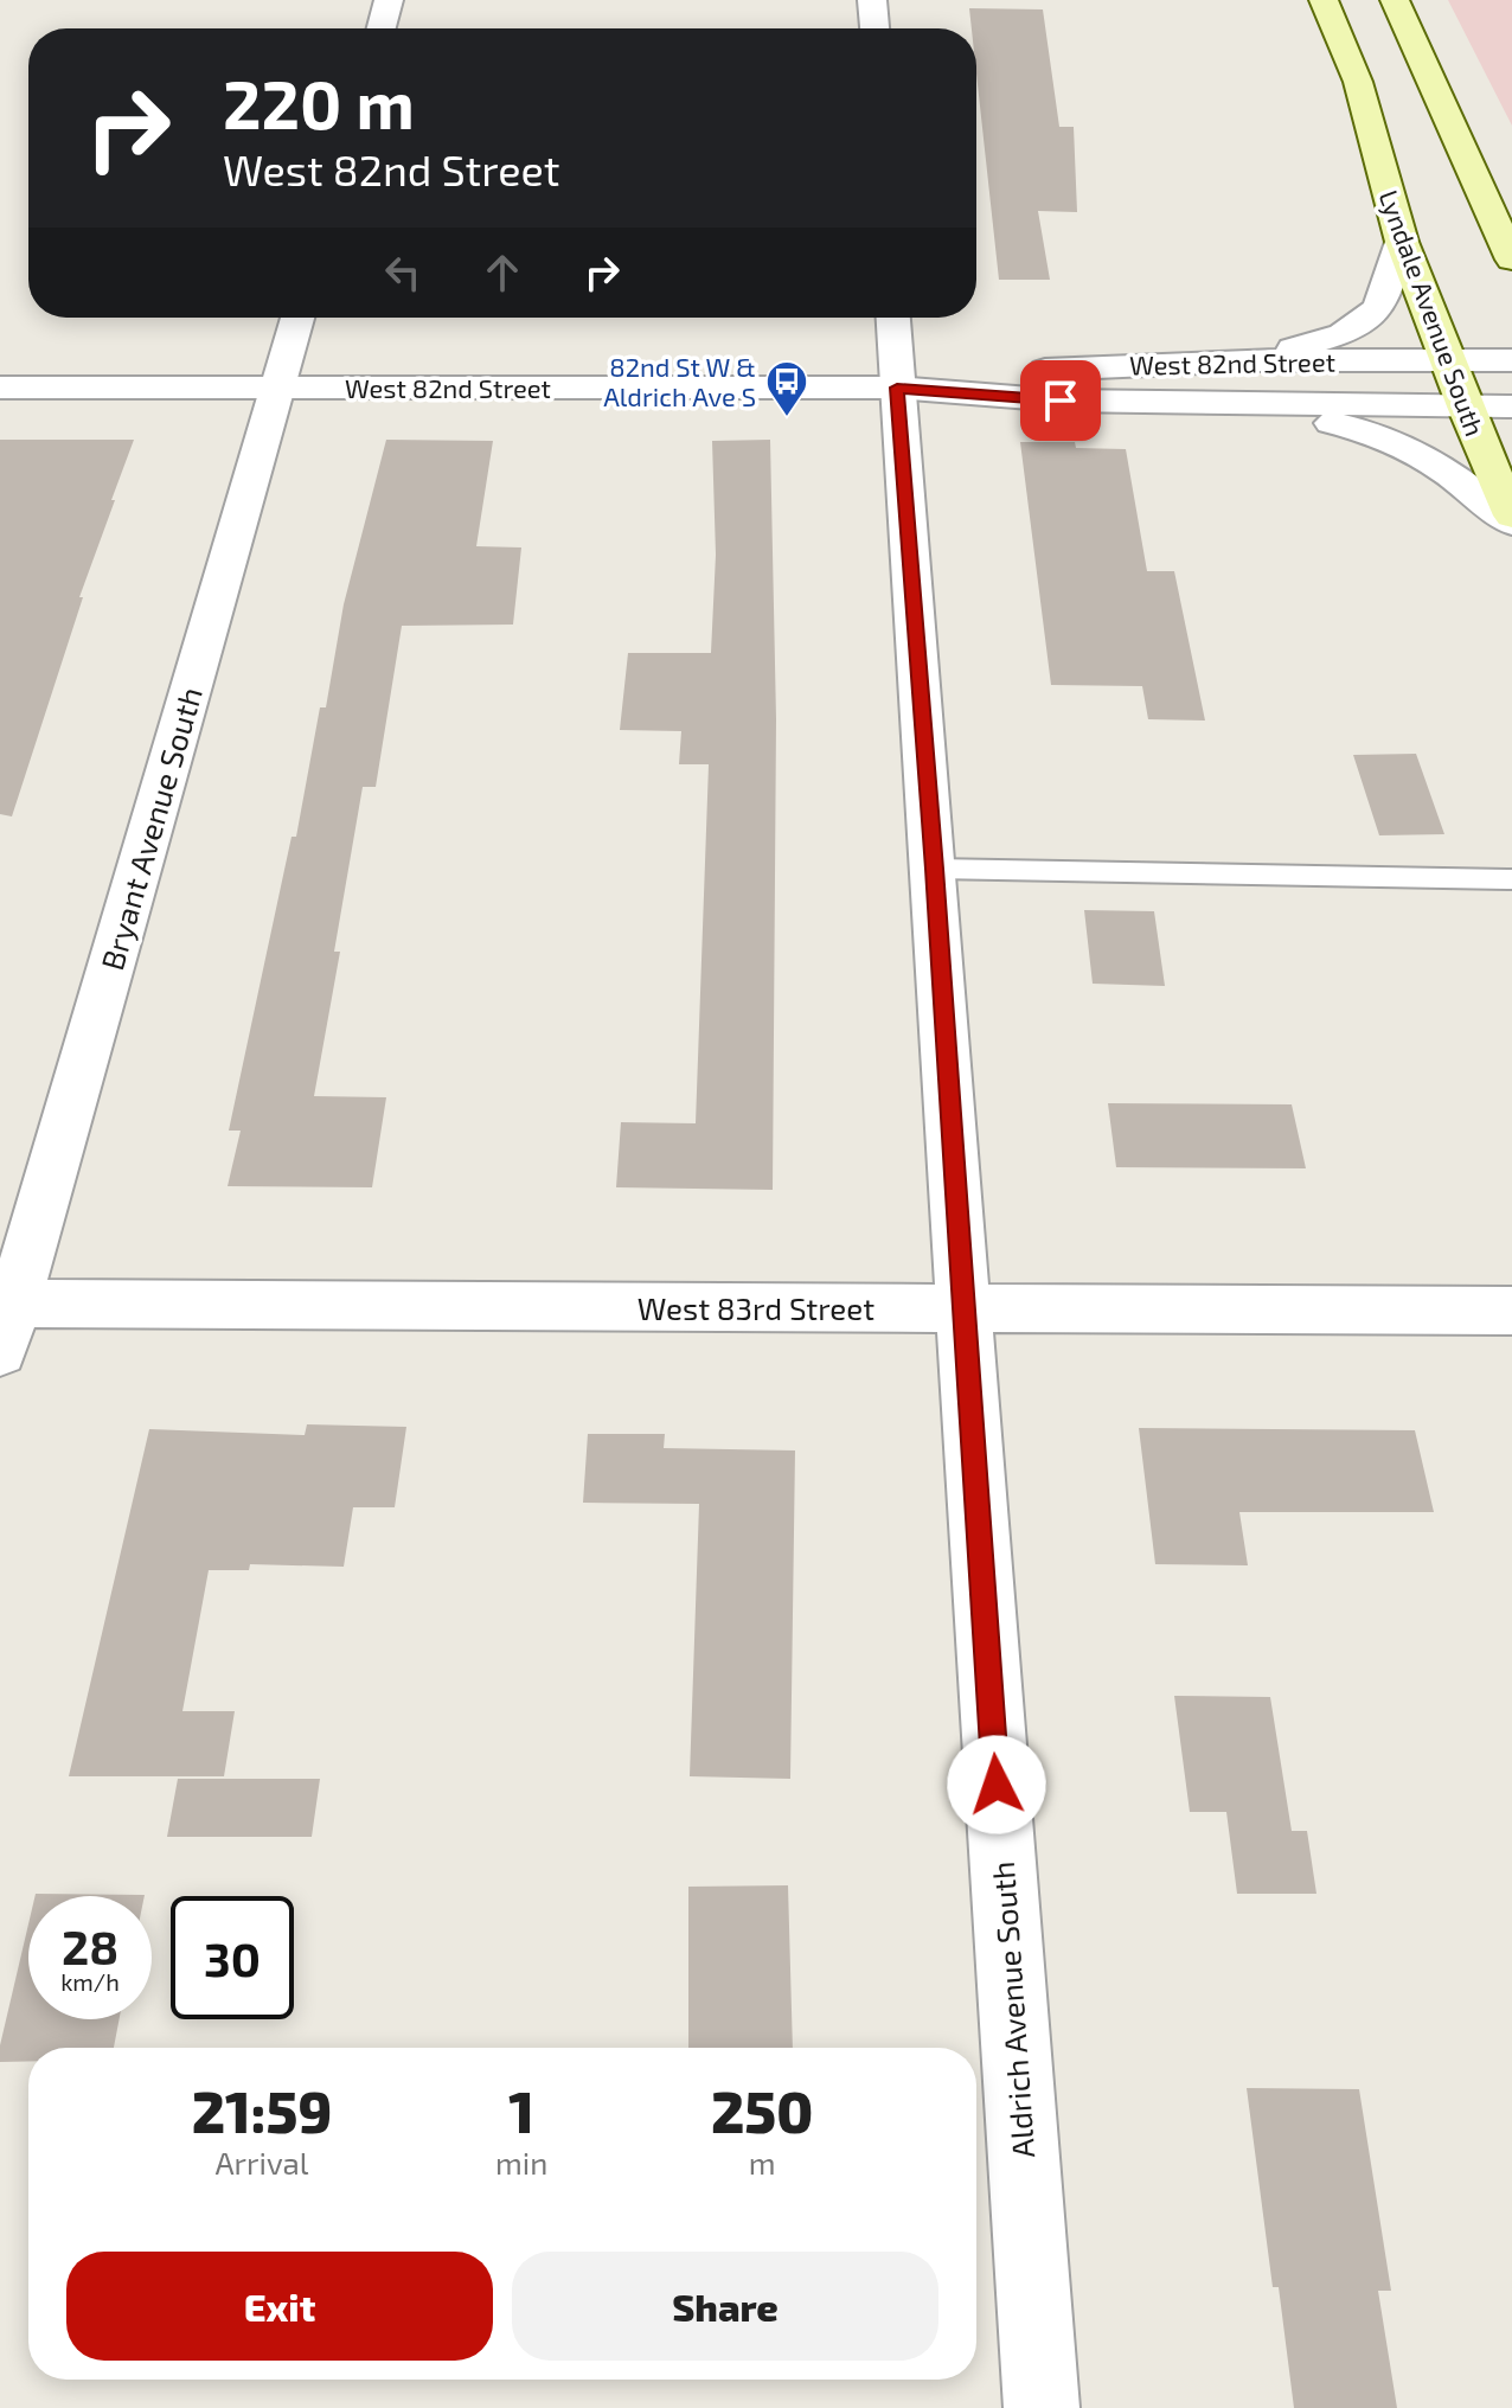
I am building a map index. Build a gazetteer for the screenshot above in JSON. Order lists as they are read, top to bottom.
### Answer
{
  "streets": {
    "main road": ["Lyndale Avenue South"],
    "street": [
      "West 82nd Street",
      "Bryant Avenue South",
      "West 83rd Street",
      "Aldrich Avenue South"
    ]
  },
  "crossings": [
    ["Lyndale Avenue South", "West 82nd Street"],
    ["West 82nd Street", "Bryant Avenue South"],
    ["West 82nd Street", "Aldrich Avenue South"],
    ["Bryant Avenue South", "West 83rd Street"],
    ["West 83rd Street", "Aldrich Avenue South"]
  ],
  "places": {
    "bus stop": ["82nd St W & Aldrich Ave S"]
  },
  "page": {
    "turn": ["220 m", "West 82nd Street"],
    "speed": "28 km/h",
    "limit": "30",
    "eta": [
      "21:59",
      "Arrival",
      "1",
      "min",
      "250",
      "m"
    ],
    "buttons": ["Exit", "Share"]
  }
}
